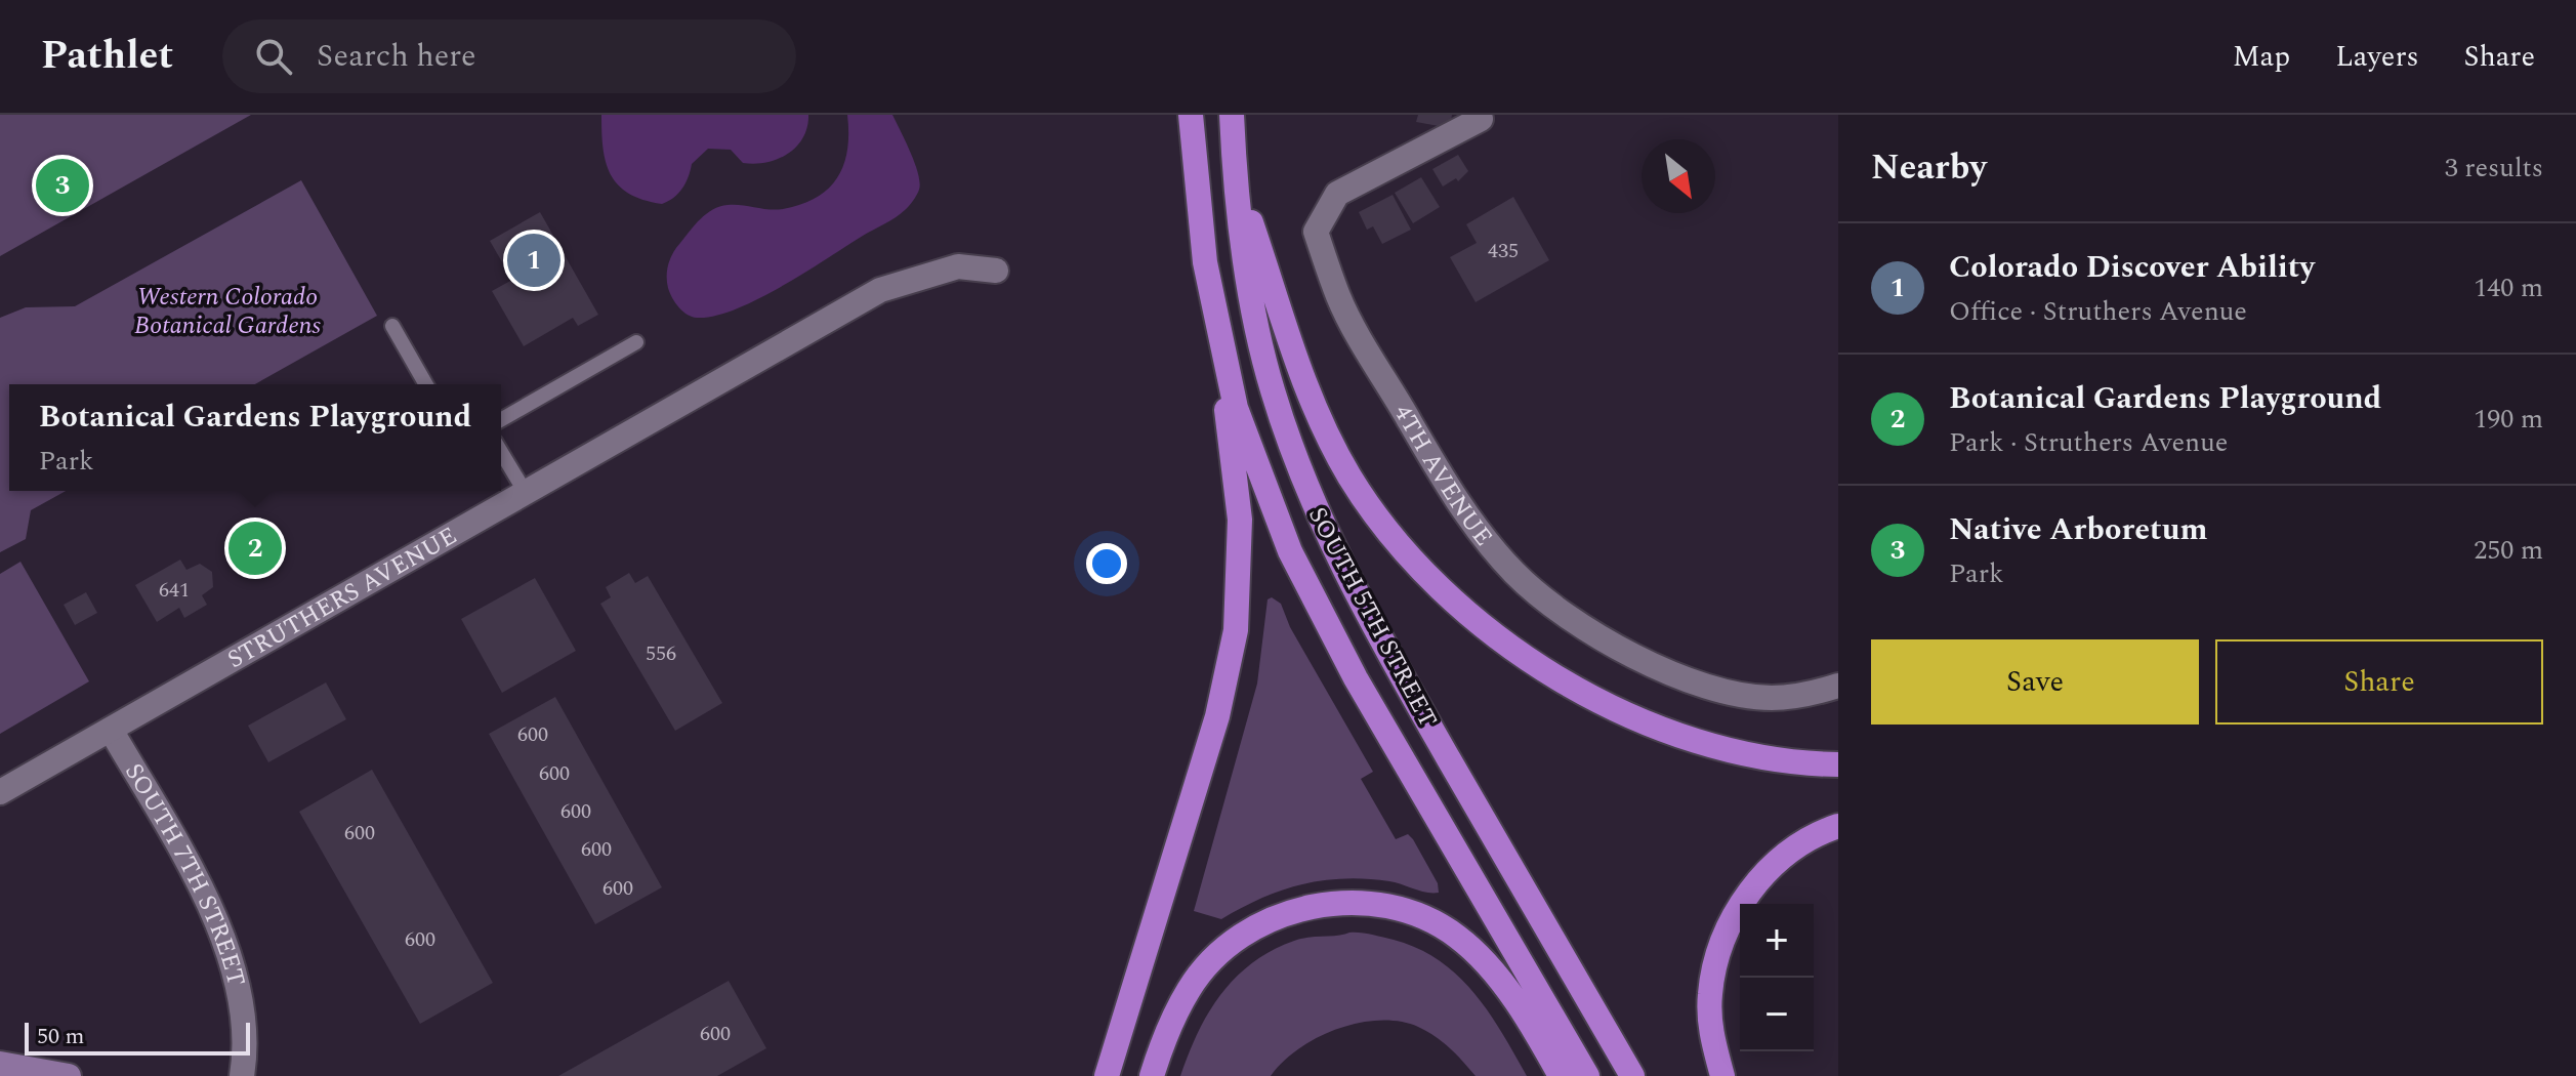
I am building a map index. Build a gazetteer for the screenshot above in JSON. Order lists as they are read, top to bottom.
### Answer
{
  "streets": {
    "highway": ["SOUTH 5TH STREET"],
    "street": ["4TH AVENUE", "STRUTHERS AVENUE", "SOUTH 7TH STREET"]
  },
  "crossings": [
    ["STRUTHERS AVENUE", "SOUTH 7TH STREET"]
  ],
  "parks": ["Western Colorado Botanical Gardens"],
  "house_numbers": [
    "435",
    "641",
    "556",
    "600",
    "600",
    "600",
    "600",
    "600",
    "600",
    "600",
    "600"
  ],
  "scale_bar": "50 m",
  "north": "bottom right",
  "page": {
    "header": "Pathlet",
    "search": "Search here",
    "nav": ["Map", "Layers", "Share"],
    "heading": ["Nearby", "3 results"],
    "pins": ["3", "1", "2"],
    "list": [
      {
        "mark": "1",
        "name": "Colorado Discover Ability",
        "note": "Office · Struthers Avenue",
        "value": "140 m"
      },
      {
        "mark": "2",
        "name": "Botanical Gardens Playground",
        "note": "Park · Struthers Avenue",
        "value": "190 m"
      },
      {
        "mark": "3",
        "name": "Native Arboretum",
        "note": "Park",
        "value": "250 m"
      }
    ],
    "popup": ["Botanical Gardens Playground", "Park"],
    "buttons": ["Save", "Share"],
    "map_buttons": ["+", "−"],
    "scale": "50 m"
  }
}
